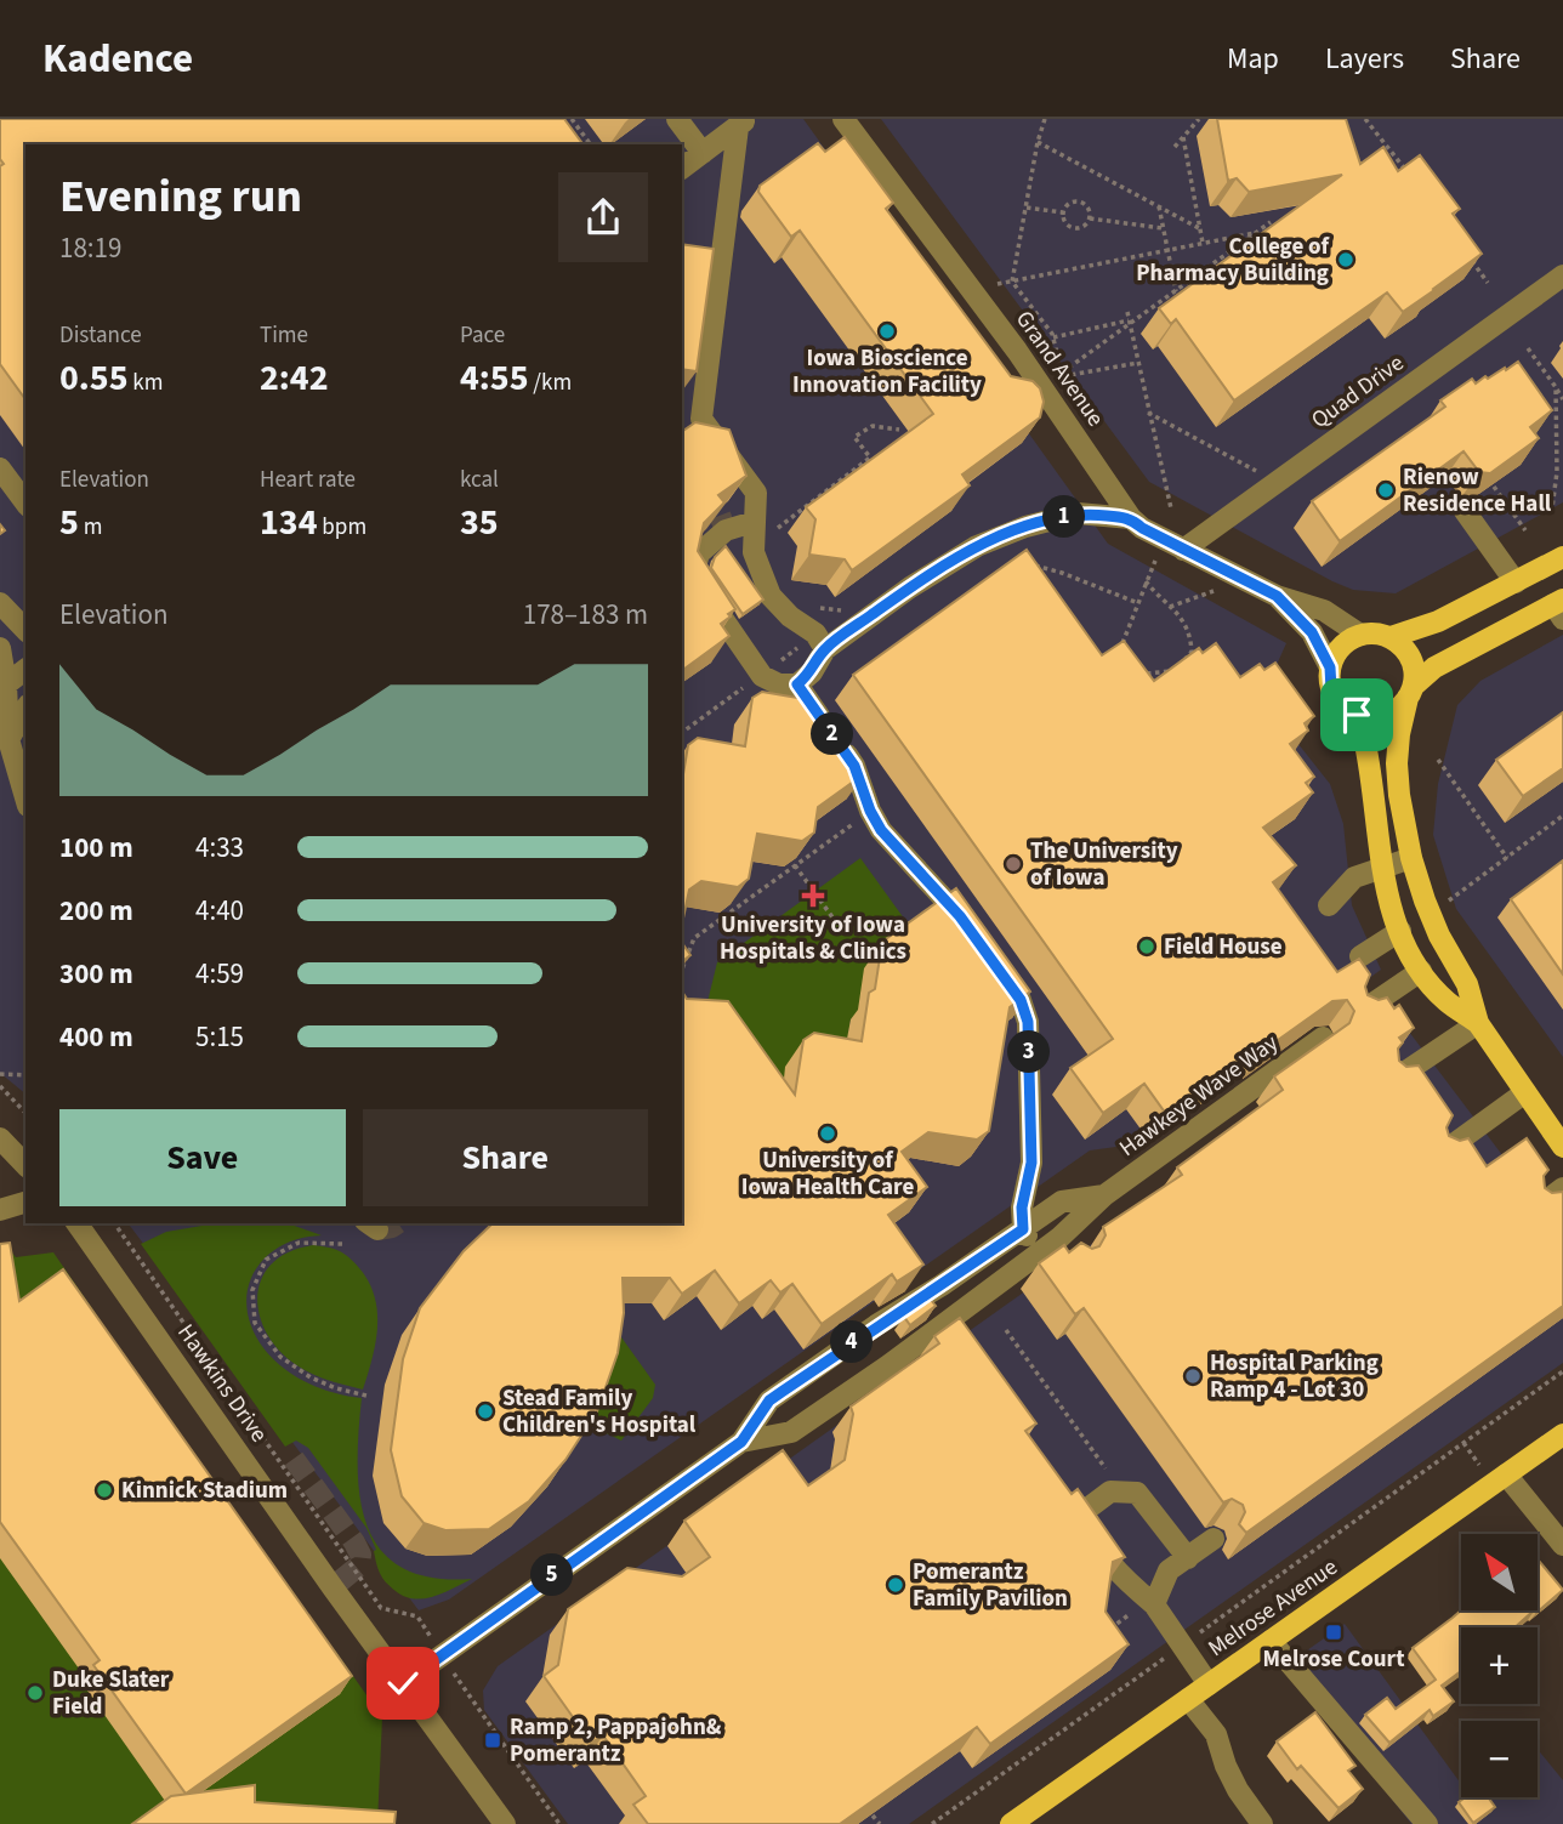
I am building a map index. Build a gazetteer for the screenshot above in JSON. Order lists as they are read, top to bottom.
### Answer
{
  "streets": {
    "main road": ["Melrose Avenue"],
    "street": [
      "Grand Avenue",
      "Quad Drive",
      "Hawkeye Wave Way",
      "Hawkins Drive"
    ]
  },
  "crossings": [
    ["Grand Avenue", "Quad Drive"],
    ["Hawkeye Wave Way", "Hawkins Drive"]
  ],
  "places": {
    "other": [
      "College of Pharmacy Building",
      "Iowa Bioscience Innovation Facility",
      "Rienow Residence Hall",
      "The University of Iowa",
      "Field House",
      "University of Iowa Health Care",
      "Hospital Parking Ramp 4 - Lot 30",
      "Stead Family Children's Hospital",
      "Kinnick Stadium",
      "Pomerantz Family Pavilion",
      "Duke Slater Field"
    ],
    "health": ["University of Iowa Hospitals & Clinics"],
    "transit": ["Melrose Court", "Ramp 2, Pappajohn& Pomerantz"]
  },
  "north": "top left",
  "page": {
    "header": "Kadence",
    "nav": ["Map", "Layers", "Share"],
    "heading": ["Evening run", "18:19"],
    "stats": [
      ["Distance", "0.55 km"],
      ["Time", "2:42"],
      ["Pace", "4:55 /km"],
      ["Elevation", "5 m"],
      ["Heart rate", "134 bpm"],
      ["kcal", "35"]
    ],
    "pins": [
      "1",
      "2",
      "3",
      "4",
      "5"
    ],
    "chart": ["Elevation", "178–183 m"],
    "list": [
      {
        "name": "100 m",
        "note": "4:33"
      },
      {
        "name": "200 m",
        "note": "4:40"
      },
      {
        "name": "300 m",
        "note": "4:59"
      },
      {
        "name": "400 m",
        "note": "5:15"
      }
    ],
    "buttons": ["Save", "Share"],
    "map_buttons": ["+", "−"]
  }
}
